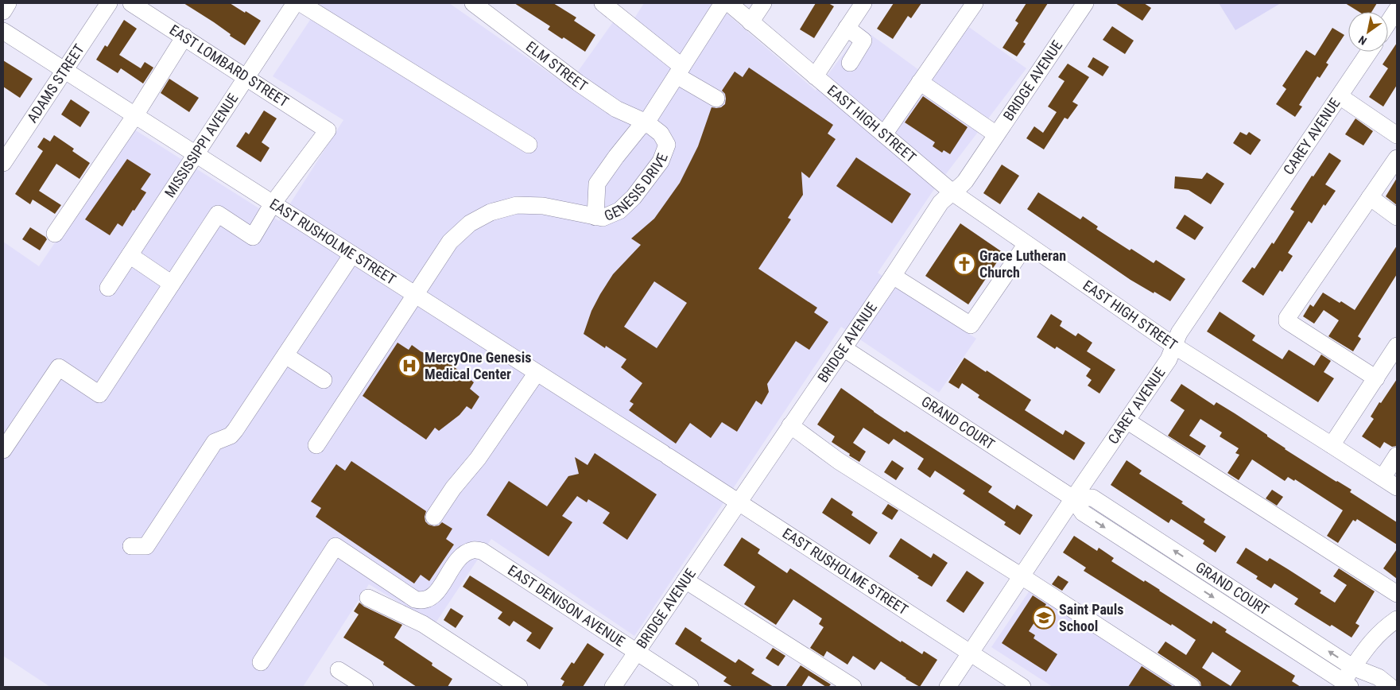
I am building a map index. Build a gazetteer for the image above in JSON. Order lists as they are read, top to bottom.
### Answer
{
  "streets": {
    "street": [
      "EAST LOMBARD STREET",
      "ELM STREET",
      "BRIDGE AVENUE",
      "ADAMS STREET",
      "EAST HIGH STREET",
      "CAREY AVENUE",
      "MISSISSIPPI AVENUE",
      "GENESIS DRIVE",
      "EAST RUSHOLME STREET",
      "GRAND COURT",
      "EAST DENISON AVENUE"
    ]
  },
  "crossings": [
    ["EAST LOMBARD STREET", "MISSISSIPPI AVENUE"],
    ["EAST LOMBARD STREET", "EAST RUSHOLME STREET"],
    ["ELM STREET", "GENESIS DRIVE"],
    ["BRIDGE AVENUE", "EAST HIGH STREET"],
    ["BRIDGE AVENUE", "EAST RUSHOLME STREET"],
    ["BRIDGE AVENUE", "GRAND COURT"],
    ["BRIDGE AVENUE", "EAST DENISON AVENUE"],
    ["ADAMS STREET", "EAST RUSHOLME STREET"],
    ["EAST HIGH STREET", "CAREY AVENUE"],
    ["CAREY AVENUE", "EAST RUSHOLME STREET"],
    ["CAREY AVENUE", "GRAND COURT"],
    ["MISSISSIPPI AVENUE", "EAST RUSHOLME STREET"],
    ["GENESIS DRIVE", "EAST RUSHOLME STREET"]
  ],
  "places": {
    "church": ["Grace Lutheran Church"],
    "hospital": ["MercyOne Genesis Medical Center"],
    "school or university": ["Saint Pauls School"]
  },
  "north": "bottom left"
}
